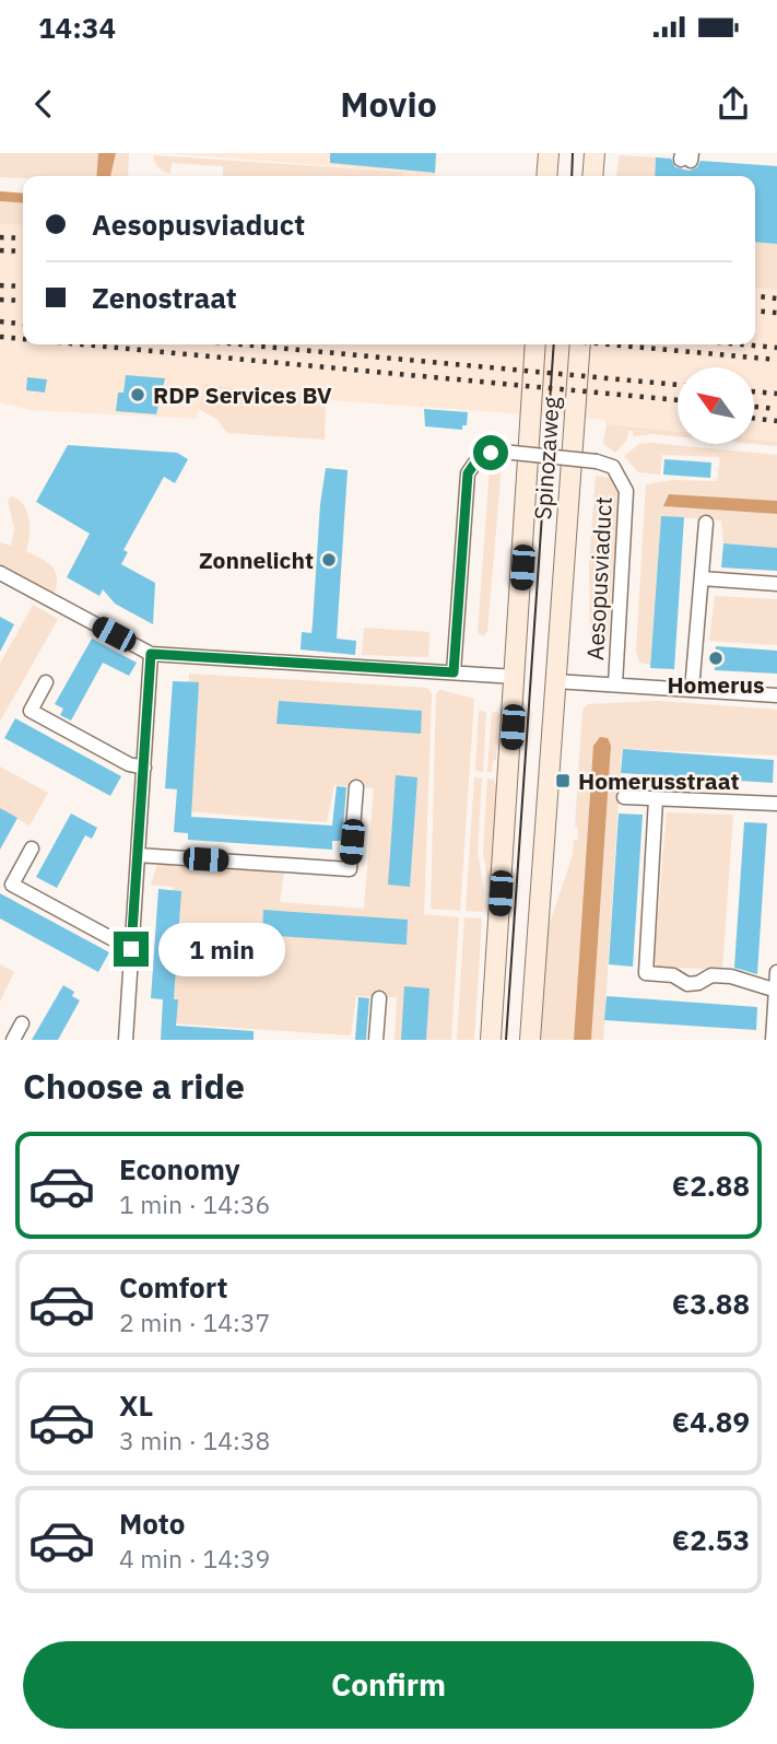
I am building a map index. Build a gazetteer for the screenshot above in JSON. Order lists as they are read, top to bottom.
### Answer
{
  "streets": {
    "main road": ["Spinozaweg"],
    "street": ["Aesopusviaduct"]
  },
  "places": {
    "other": ["RDP Services BV", "Zonnelicht", "Homerus"],
    "transit": ["Homerusstraat"]
  },
  "north": "top left",
  "page": {
    "status": "14:34",
    "header": "Movio",
    "banner": ["Aesopusviaduct", "Zenostraat"],
    "bubble": "1 min",
    "heading": "Choose a ride",
    "list": [
      {
        "name": "Economy",
        "note": "1 min · 14:36",
        "value": "€2.88"
      },
      {
        "name": "Comfort",
        "note": "2 min · 14:37",
        "value": "€3.88"
      },
      {
        "name": "XL",
        "note": "3 min · 14:38",
        "value": "€4.89"
      },
      {
        "name": "Moto",
        "note": "4 min · 14:39",
        "value": "€2.53"
      }
    ],
    "buttons": "Confirm"
  }
}
